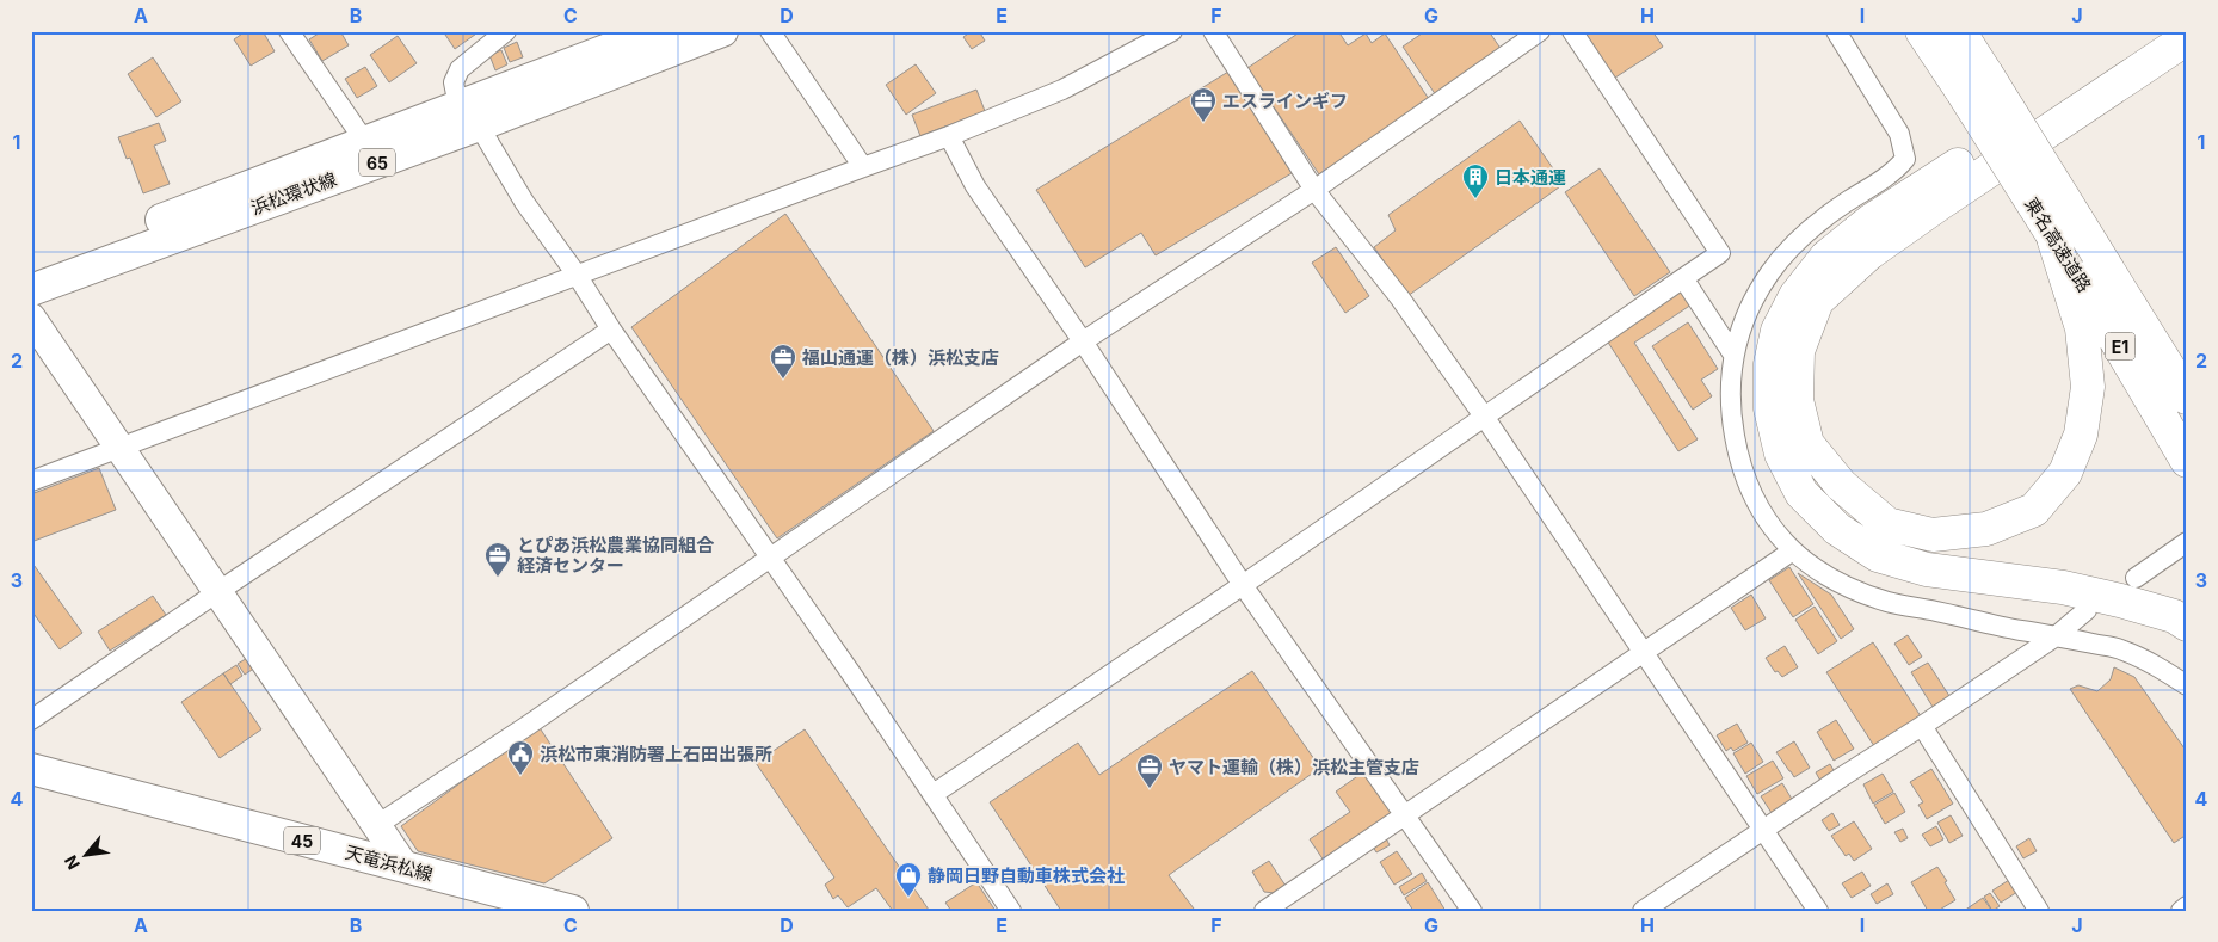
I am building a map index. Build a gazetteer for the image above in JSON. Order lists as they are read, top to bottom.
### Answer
{
  "streets": {
    "highway": ["東名高速道路", "E1"],
    "main road": [
      "65",
      "浜松環状線",
      "45",
      "天竜浜松線"
    ]
  },
  "places": {
    "office": [
      "エスラインギフ",
      "福山通運（株）浜松支店",
      "とぴあ浜松農業協同組合 経済センター",
      "ヤマト運輸（株）浜松主管支店"
    ],
    "building": ["日本通運"],
    "public building": ["浜松市東消防署上石田出張所"],
    "shop": ["静岡日野自動車株式会社"]
  },
  "north": "bottom left",
  "grid": {
    "columns": [
      "A",
      "B",
      "C",
      "D",
      "E",
      "F",
      "G",
      "H",
      "I",
      "J"
    ],
    "rows": [
      "1",
      "2",
      "3",
      "4"
    ]
  }
}
